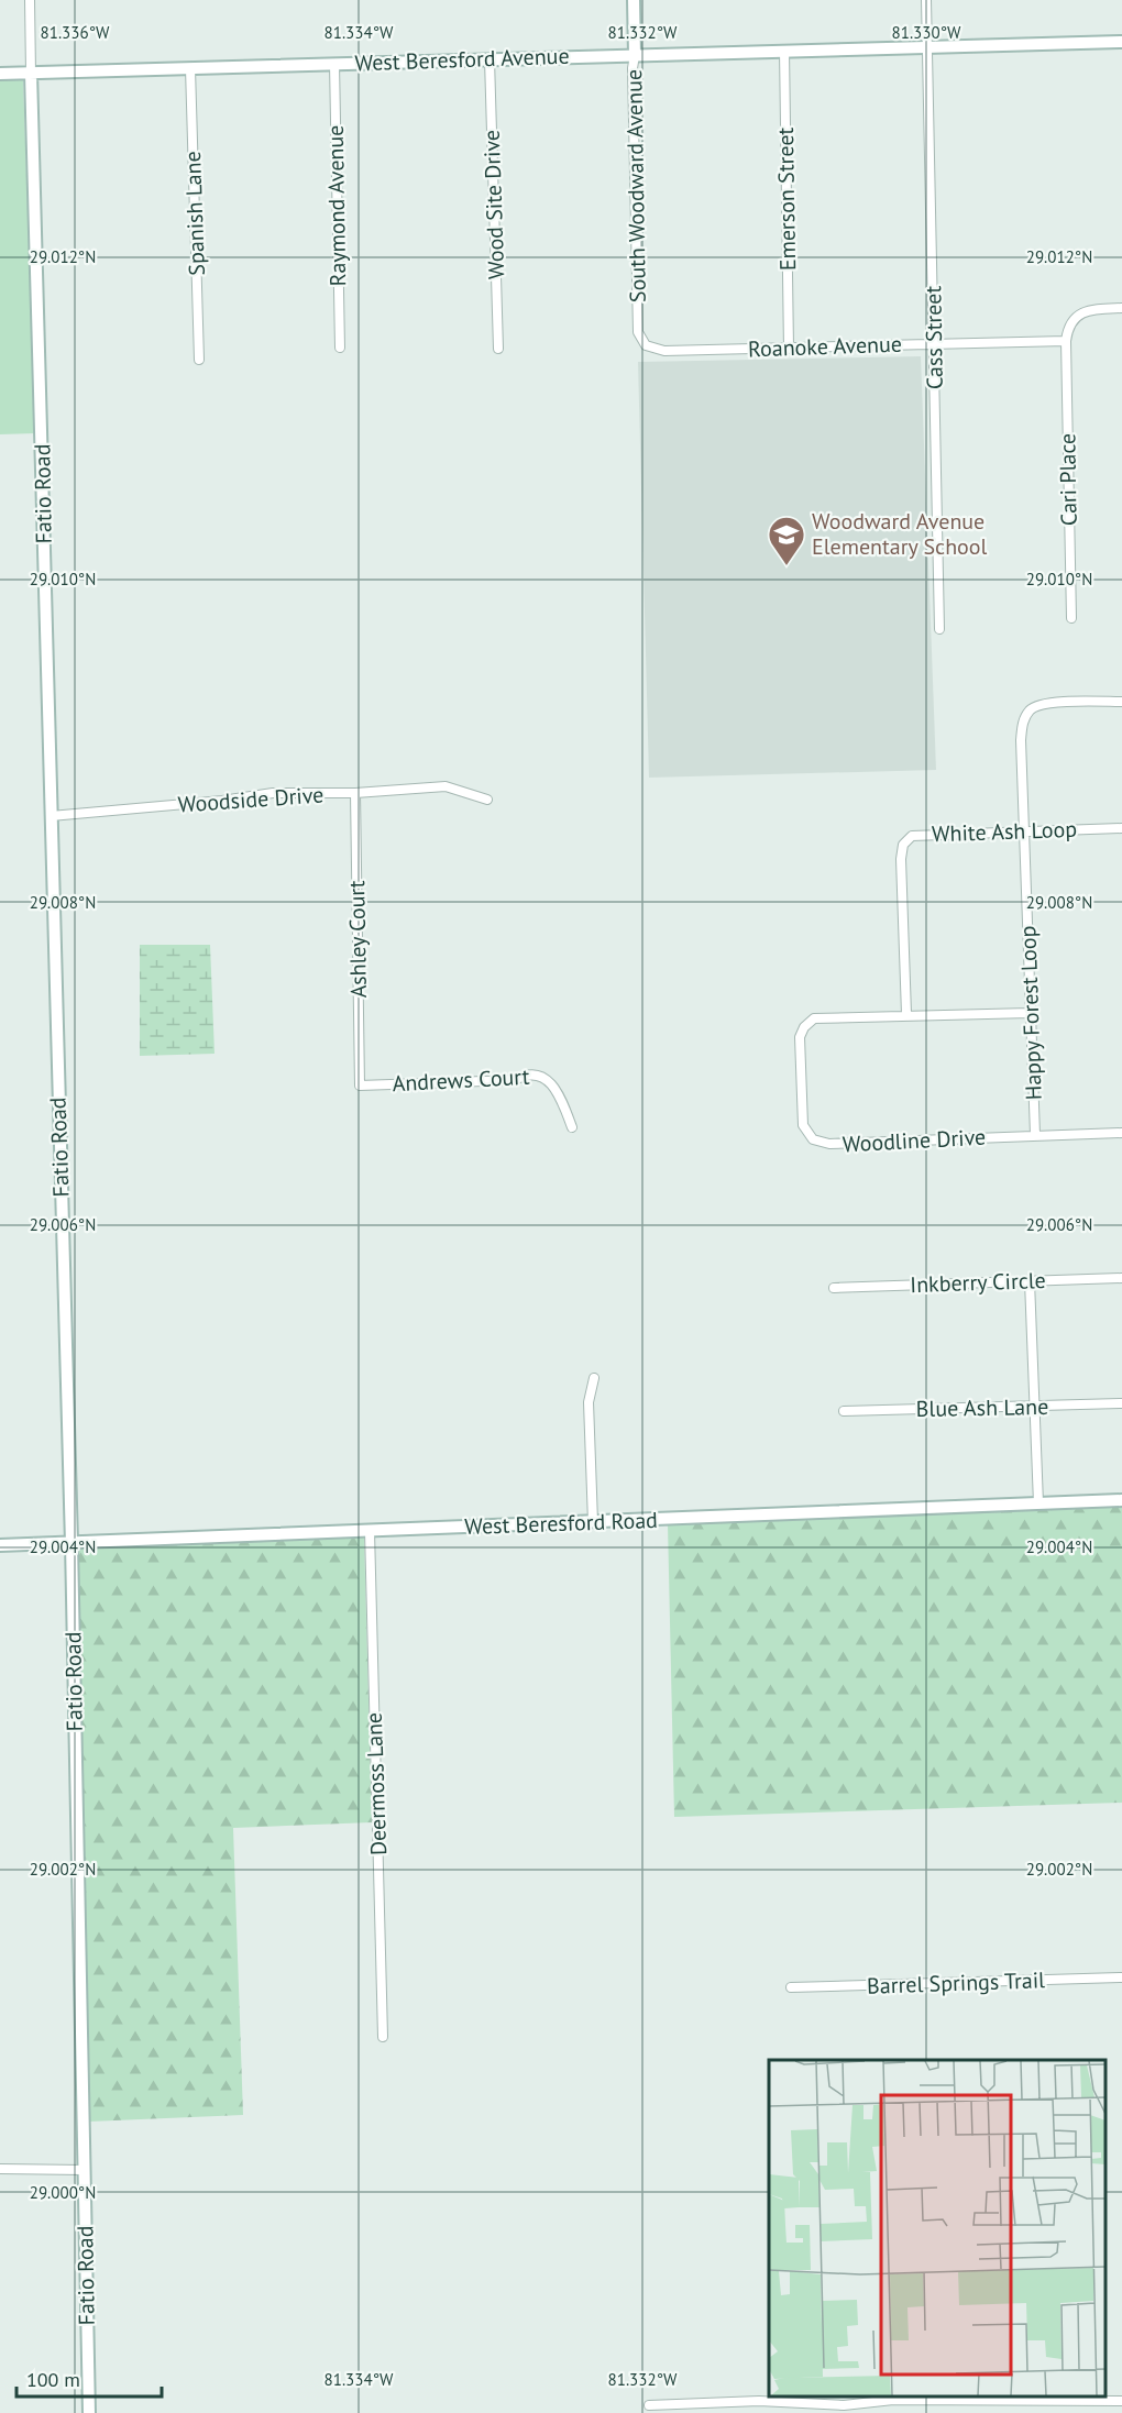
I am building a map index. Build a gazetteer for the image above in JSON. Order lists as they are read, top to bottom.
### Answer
{
  "streets": {
    "street": [
      "West Beresford Avenue",
      "South Woodward Avenue",
      "Emerson Street",
      "Wood Site Drive",
      "Raymond Avenue",
      "Spanish Lane",
      "Cass Street",
      "Roanoke Avenue",
      "Cari Place",
      "Fatio Road",
      "Woodside Drive",
      "White Ash Loop",
      "Ashley Court",
      "Happy Forest Loop",
      "Andrews Court",
      "Woodline Drive",
      "Inkberry Circle",
      "Blue Ash Lane",
      "West Beresford Road",
      "Deermoss Lane",
      "Barrel Springs Trail"
    ]
  },
  "crossings": [
    ["West Beresford Avenue", "South Woodward Avenue"],
    ["West Beresford Avenue", "Emerson Street"],
    ["West Beresford Avenue", "Wood Site Drive"],
    ["West Beresford Avenue", "Raymond Avenue"],
    ["West Beresford Avenue", "Spanish Lane"],
    ["West Beresford Avenue", "Cass Street"],
    ["West Beresford Avenue", "Fatio Road"],
    ["South Woodward Avenue", "Roanoke Avenue"],
    ["Emerson Street", "Roanoke Avenue"],
    ["Cass Street", "Roanoke Avenue"],
    ["Roanoke Avenue", "Cari Place"],
    ["Fatio Road", "Woodside Drive"],
    ["Fatio Road", "West Beresford Road"],
    ["Woodside Drive", "Ashley Court"],
    ["White Ash Loop", "Happy Forest Loop"],
    ["White Ash Loop", "Woodline Drive"],
    ["Ashley Court", "Andrews Court"],
    ["Happy Forest Loop", "Woodline Drive"],
    ["West Beresford Road", "Deermoss Lane"]
  ],
  "places": {
    "school or university": ["Woodward Avenue Elementary School"]
  },
  "scale_bar": "100 m",
  "coordinates": [
    "81.336°W",
    "81.334°W",
    "81.332°W",
    "81.330°W",
    "29.012°N",
    "29.010°N",
    "29.008°N",
    "29.006°N",
    "29.004°N",
    "29.002°N",
    "29.000°N"
  ]
}
